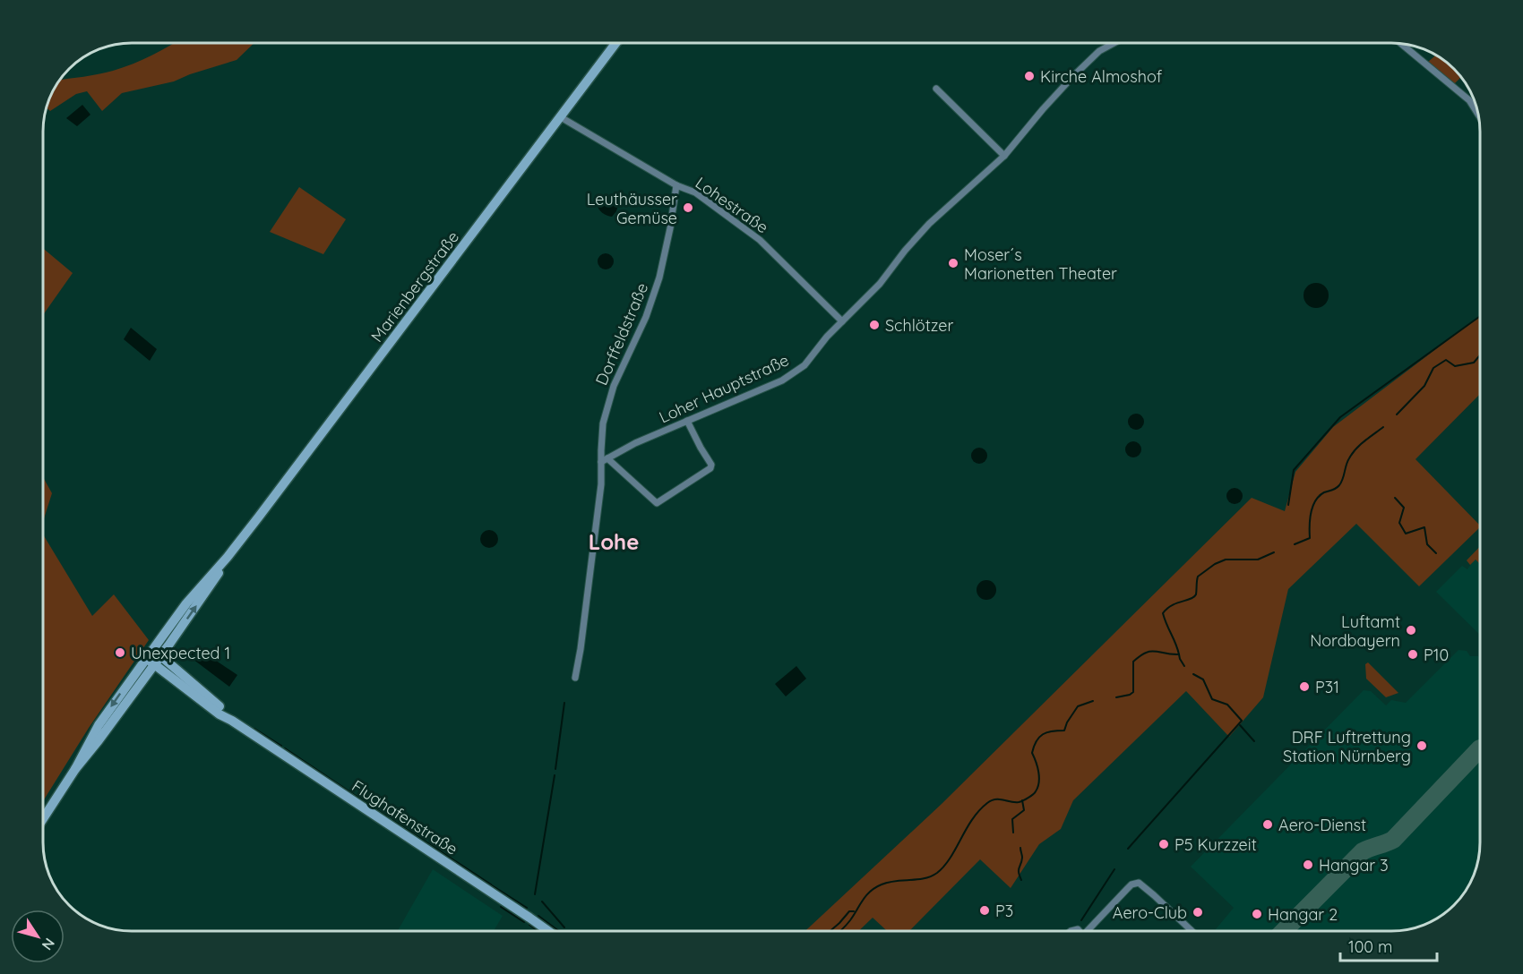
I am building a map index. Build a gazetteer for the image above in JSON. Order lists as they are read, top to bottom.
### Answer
{
  "streets": {
    "main road": ["Marienbergstraße", "Flughafenstraße"],
    "street": ["Lohestraße", "Dorffeldstraße", "Loher Hauptstraße"]
  },
  "crossings": [
    ["Lohestraße", "Marienbergstraße"],
    ["Lohestraße", "Dorffeldstraße"],
    ["Lohestraße", "Loher Hauptstraße"],
    ["Marienbergstraße", "Flughafenstraße"],
    ["Dorffeldstraße", "Loher Hauptstraße"]
  ],
  "districts": ["Lohe"],
  "places": [
    "Kirche Almoshof",
    "Leuthäusser Gemüse",
    "Moser´s Marionetten Theater",
    "Schlötzer",
    "Luftamt Nordbayern",
    "Unexpected 1",
    "P10",
    "P31",
    "DRF Luftrettung Station Nürnberg",
    "Aero-Dienst",
    "P5 Kurzzeit",
    "Hangar 3",
    "P3",
    "Aero-Club",
    "Hangar 2"
  ],
  "scale_bar": "100 m",
  "north": "bottom right"
}
